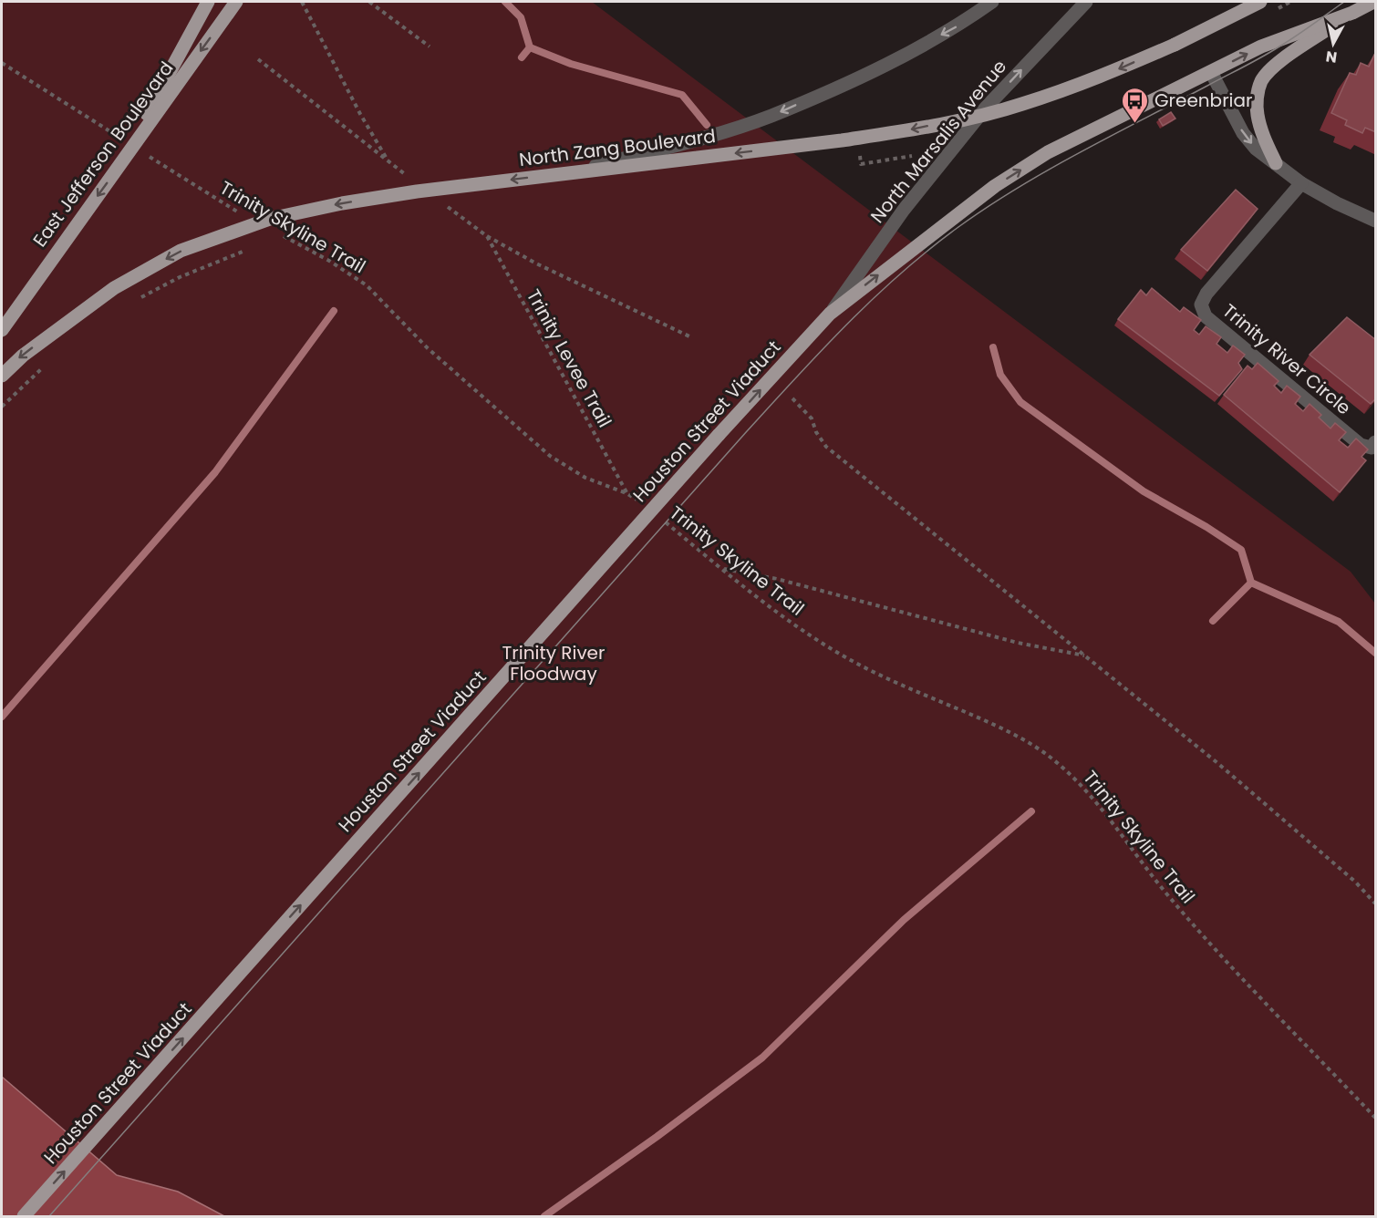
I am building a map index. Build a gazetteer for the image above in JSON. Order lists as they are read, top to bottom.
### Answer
{
  "streets": {
    "main road": ["North Zang Boulevard", "East Jefferson Boulevard", "Houston Street Viaduct"],
    "street": ["North Marsalis Avenue", "Trinity River Circle"],
    "path": ["Trinity Skyline Trail", "Trinity Levee Trail"]
  },
  "crossings": [
    ["North Marsalis Avenue", "Houston Street Viaduct"],
    ["Trinity Skyline Trail", "Trinity Levee Trail"]
  ],
  "one_way": ["North Marsalis Avenue", "Houston Street Viaduct"],
  "parks": ["Trinity River Floodway"],
  "places": {
    "bus stop": ["Greenbriar"]
  },
  "north": "bottom"
}
